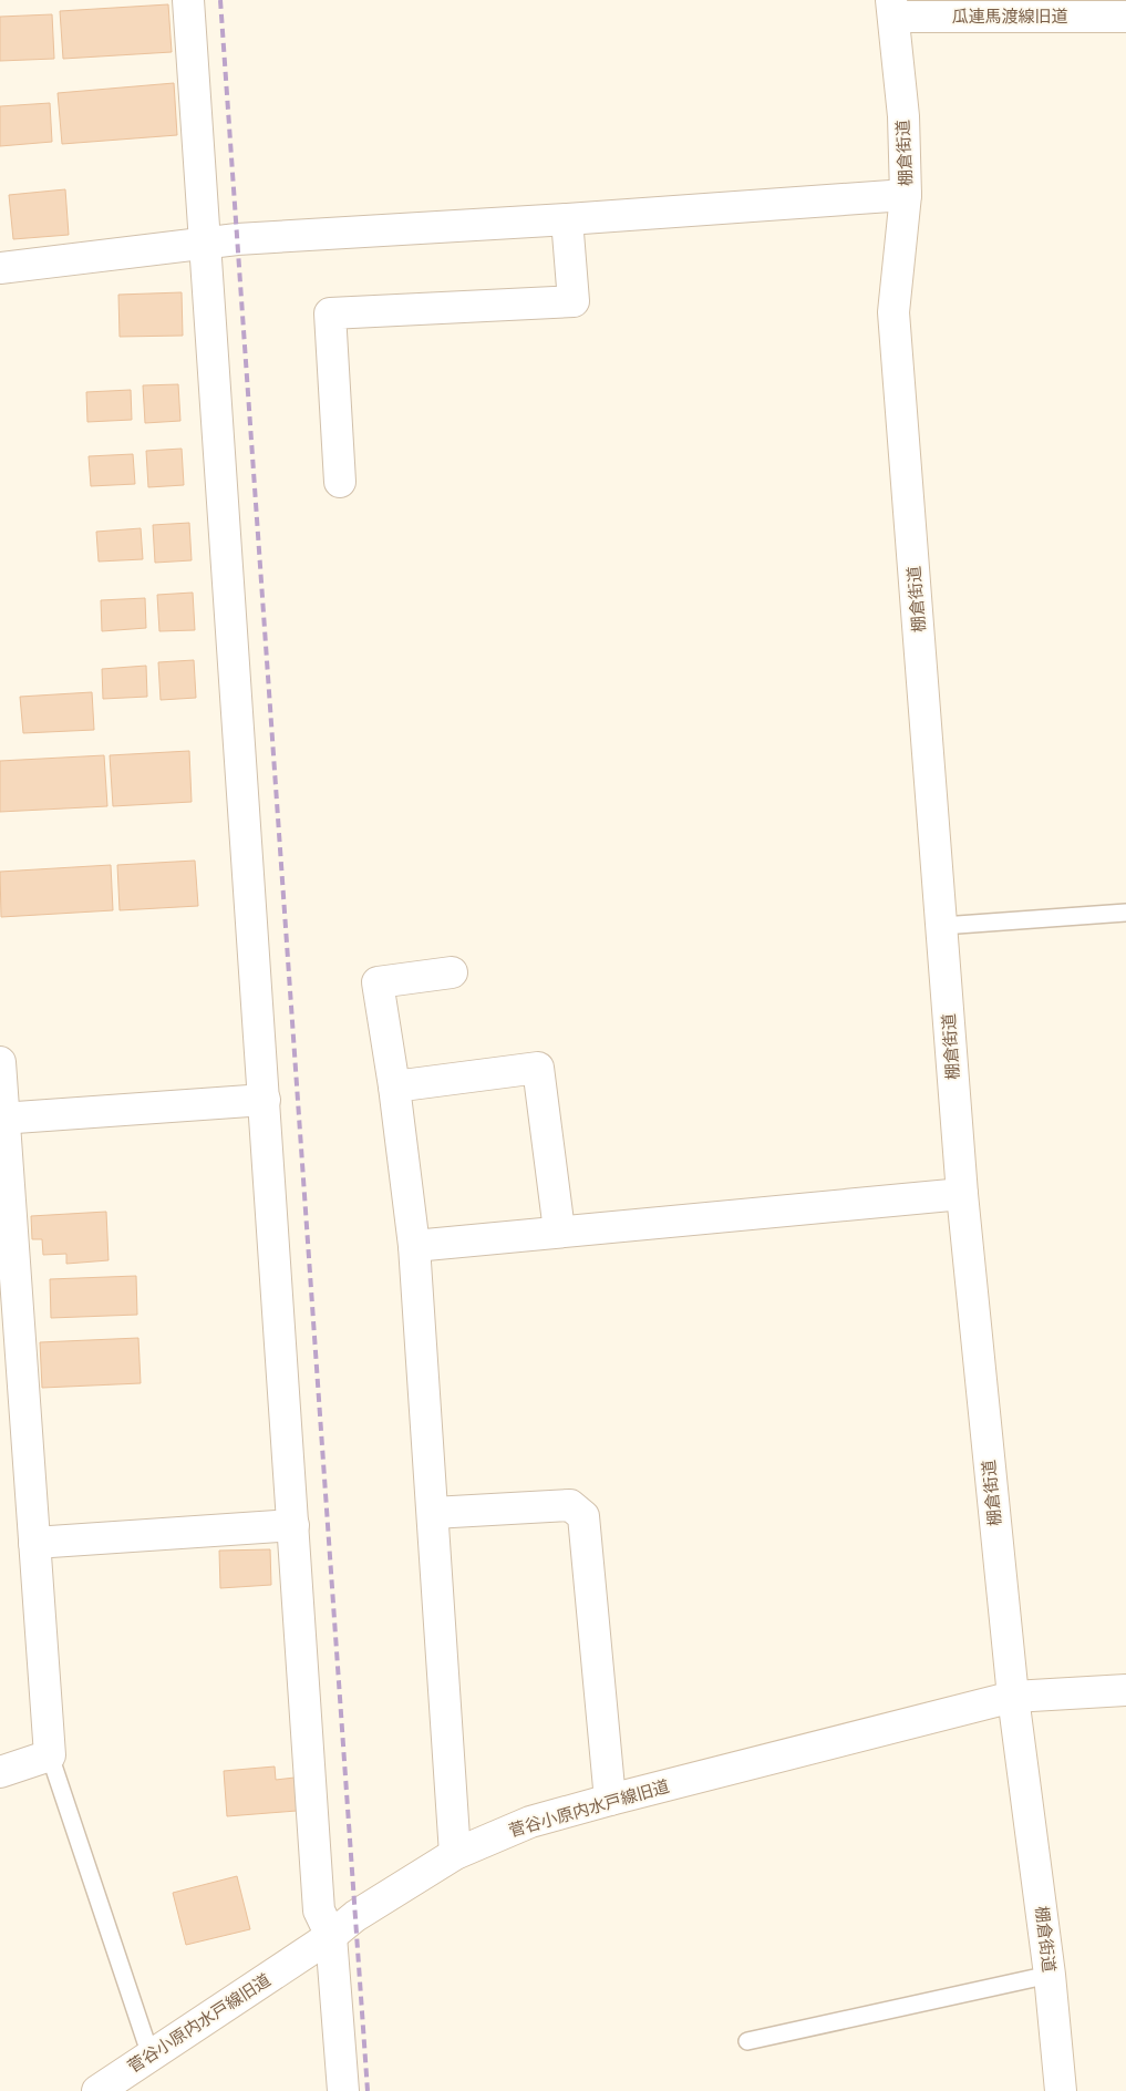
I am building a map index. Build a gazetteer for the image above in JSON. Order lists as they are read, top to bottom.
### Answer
{
  "streets": {
    "street": ["瓜連馬渡線旧道", "棚倉街道", "菅谷小原内水戸線旧道"]
  },
  "crossings": [
    ["瓜連馬渡線旧道", "棚倉街道"],
    ["棚倉街道", "菅谷小原内水戸線旧道"]
  ]
}
